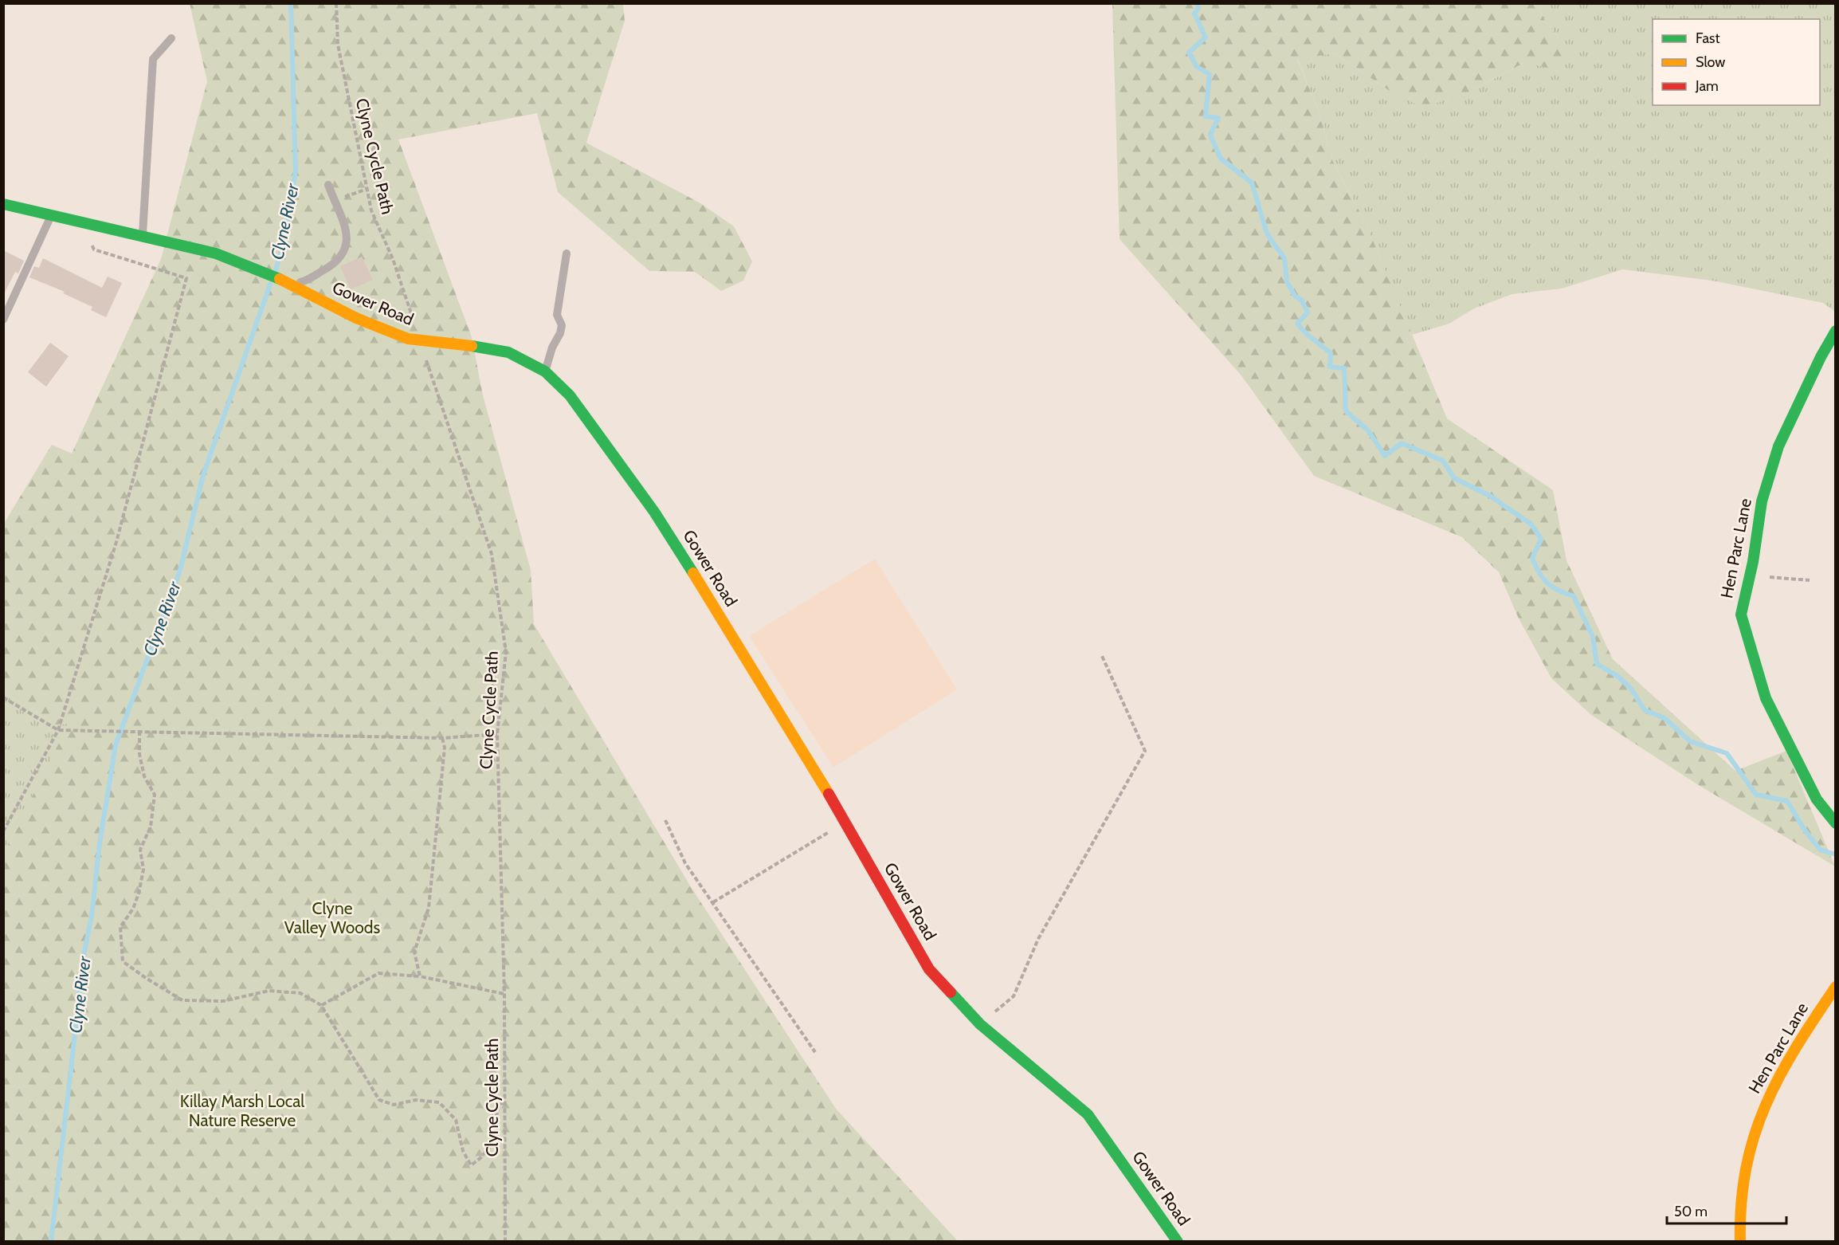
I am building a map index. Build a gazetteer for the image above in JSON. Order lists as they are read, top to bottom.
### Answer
{
  "streets": {
    "main road": ["Gower Road", "Hen Parc Lane"],
    "path": ["Clyne Cycle Path"]
  },
  "water": ["Clyne River"],
  "parks": ["Clyne Valley Woods", "Killay Marsh Local Nature Reserve"],
  "legend": ["Fast", "Slow", "Jam"],
  "scale_bar": "50 m"
}
